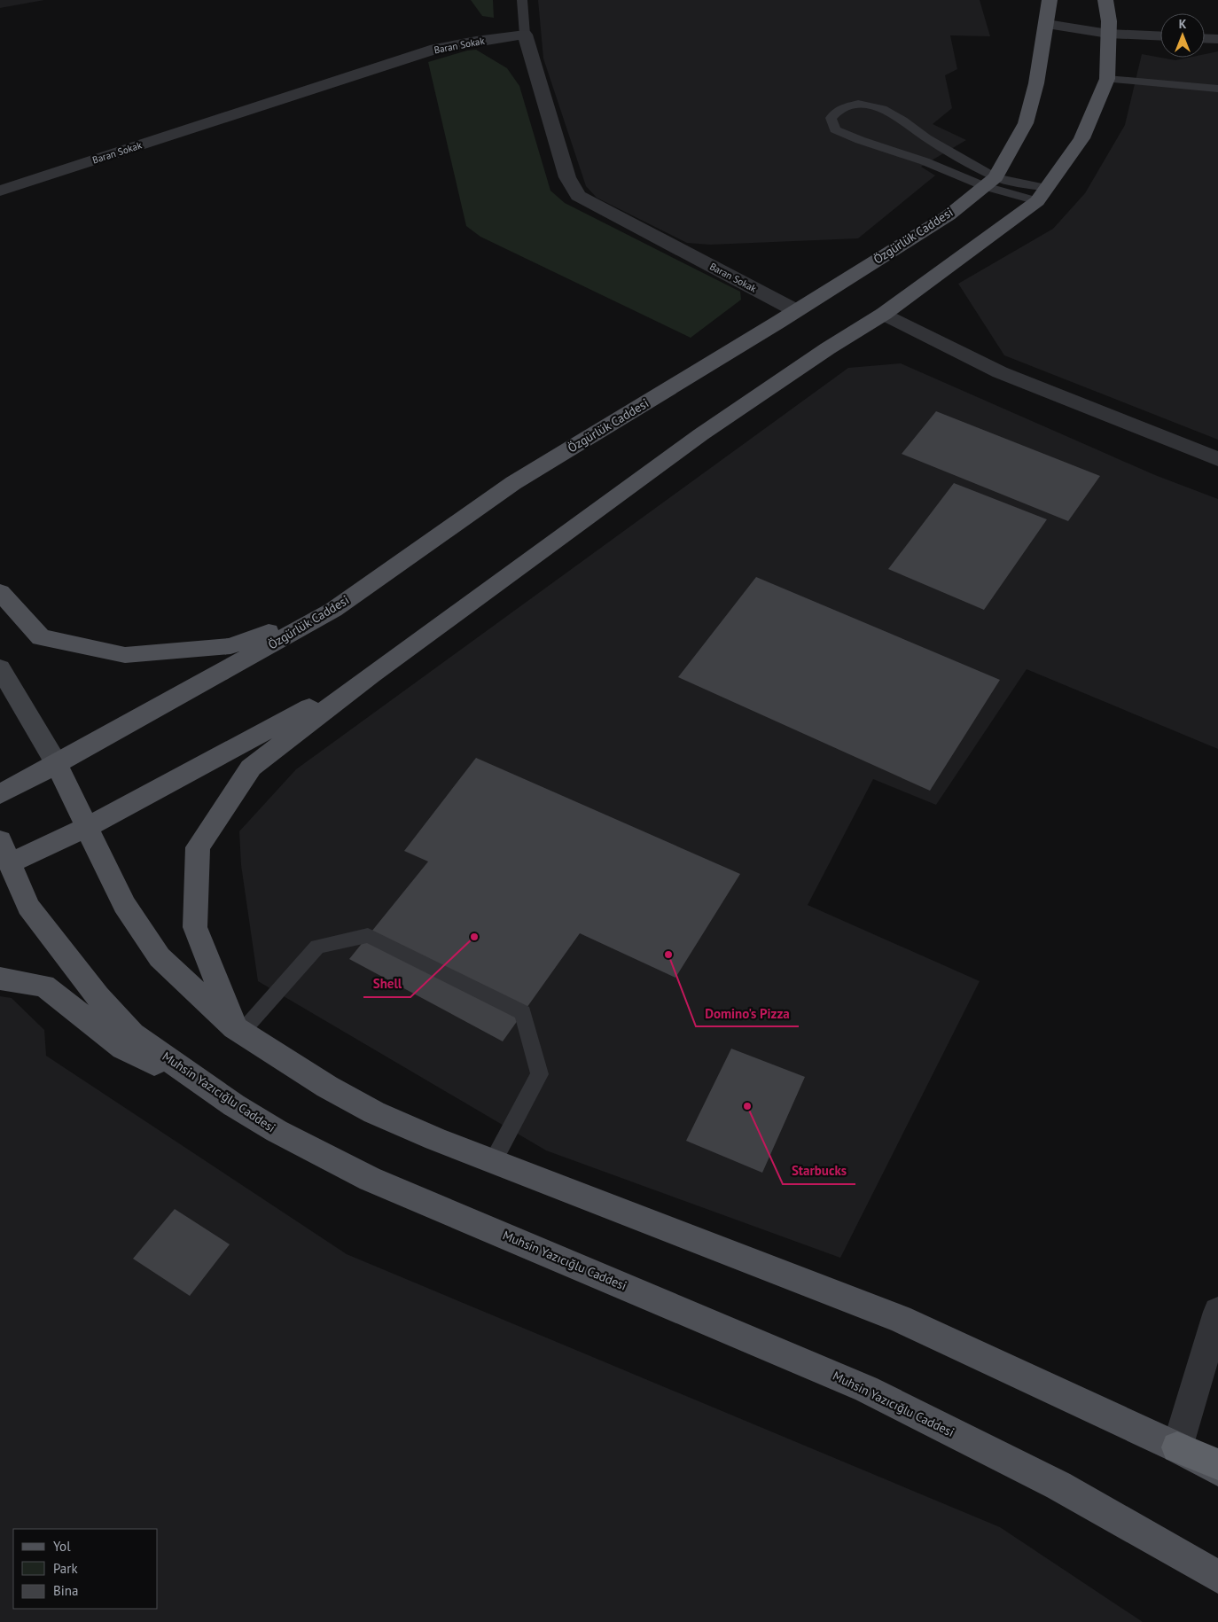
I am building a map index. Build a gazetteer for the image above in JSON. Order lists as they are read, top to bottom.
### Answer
{
  "streets": {
    "main road": ["Özgürlük Caddesi", "Muhsin Yazıcığlu Caddesi"],
    "street": ["Baran Sokak"]
  },
  "crossings": [
    ["Baran Sokak", "Özgürlük Caddesi"]
  ],
  "places": ["Shell", "Domino's Pizza", "Starbucks"],
  "legend": ["Yol", "Park", "Bina"],
  "north": "top"
}
